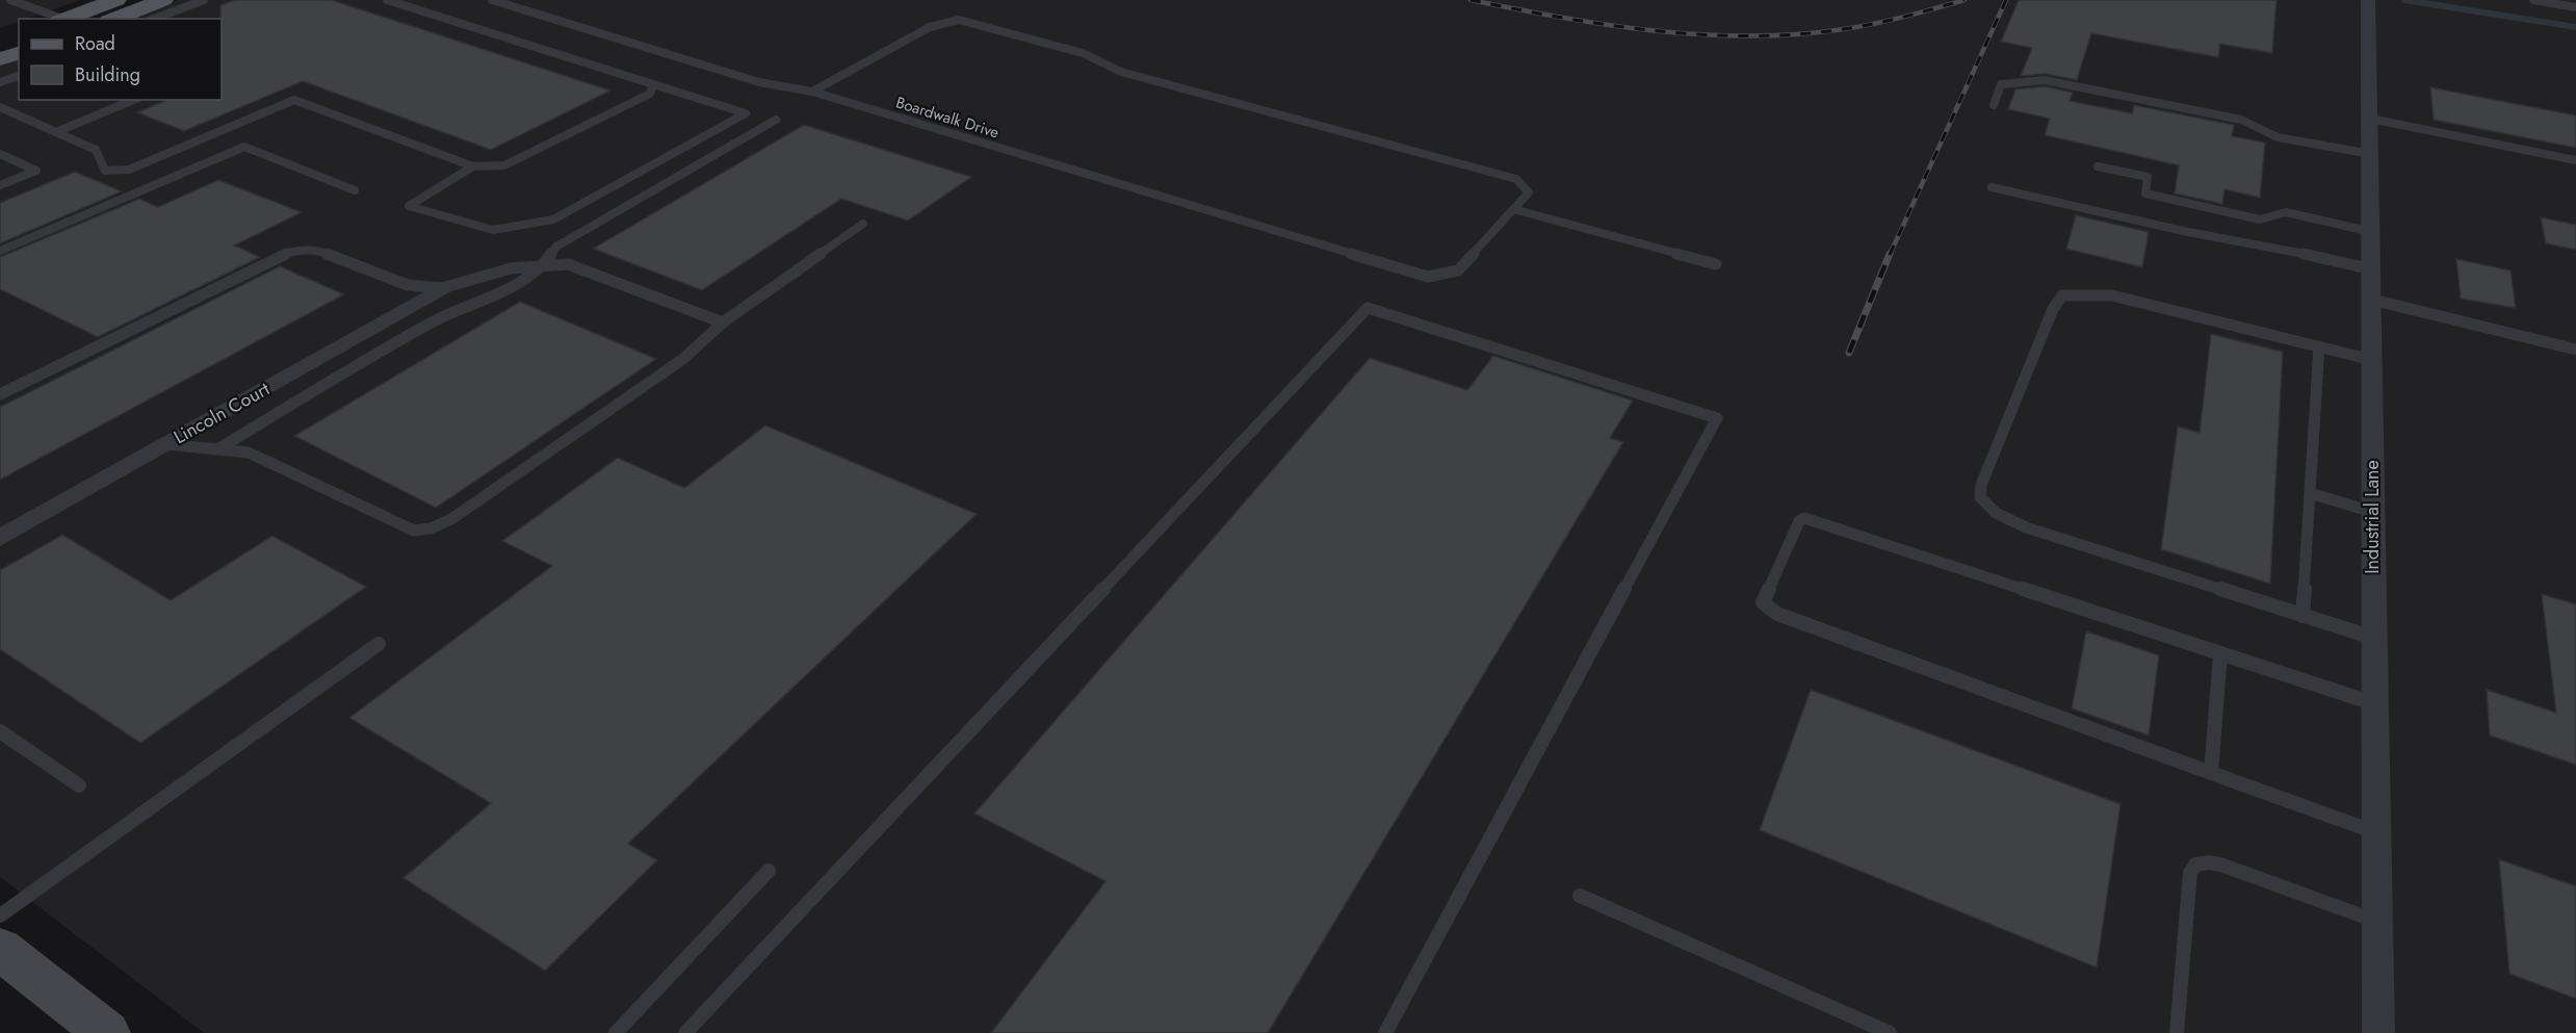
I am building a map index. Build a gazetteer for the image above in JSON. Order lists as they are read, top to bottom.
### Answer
{
  "streets": {
    "street": ["Lincoln Court", "Industrial Lane"],
    "lane": ["Boardwalk Drive"]
  },
  "legend": ["Road", "Building"]
}
